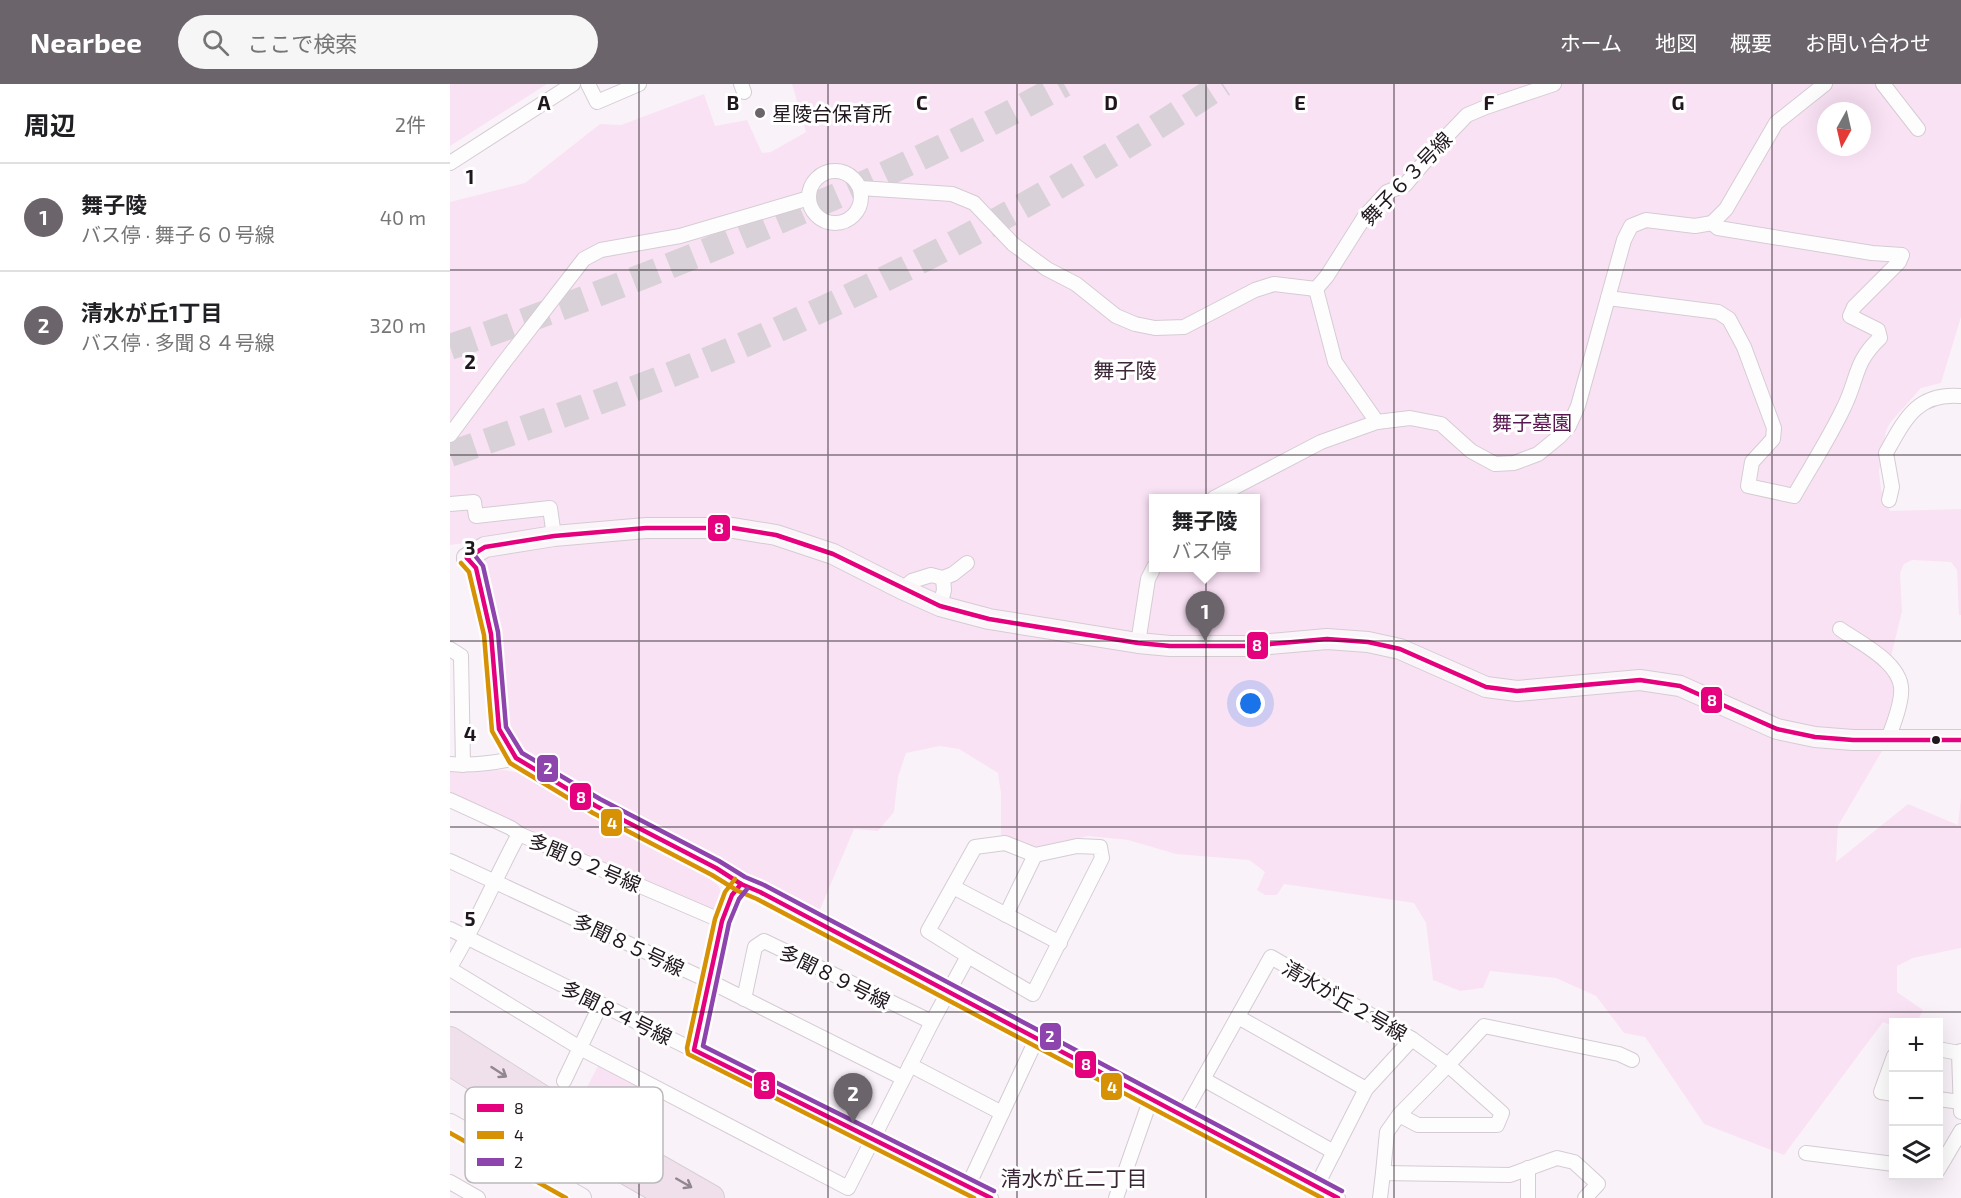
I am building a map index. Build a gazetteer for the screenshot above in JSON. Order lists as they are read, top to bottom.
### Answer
{
  "streets": {
    "street": [
      "舞子６３号線",
      "多聞９２号線",
      "多聞８５号線",
      "多聞８９号線",
      "清水が丘２号線",
      "多聞８４号線"
    ]
  },
  "crossings": [
    ["多聞８５号線", "多聞８９号線"]
  ],
  "districts": ["舞子陵", "清水が丘二丁目"],
  "parks": ["舞子墓園"],
  "places": ["星陵台保育所"],
  "lines": ["transit line 8", "transit line 2", "transit line 4"],
  "legend": ["8", "4", "2"],
  "north": "bottom",
  "page": {
    "header": "Nearbee",
    "search": "ここで検索",
    "nav": [
      "ホーム",
      "地図",
      "概要",
      "お問い合わせ"
    ],
    "heading": ["周辺", "2件"],
    "list": [
      {
        "mark": "1",
        "name": "舞子陵",
        "note": "バス停 · 舞子６０号線",
        "value": "40 m"
      },
      {
        "mark": "2",
        "name": "清水が丘1丁目",
        "note": "バス停 · 多聞８４号線",
        "value": "320 m"
      }
    ],
    "popup": ["舞子陵", "バス停"],
    "pins": ["1", "2"],
    "map_buttons": ["+", "−"]
  },
  "grid": {
    "columns": [
      "A",
      "B",
      "C",
      "D",
      "E",
      "F",
      "G"
    ],
    "rows": [
      "1",
      "2",
      "3",
      "4",
      "5"
    ]
  }
}
